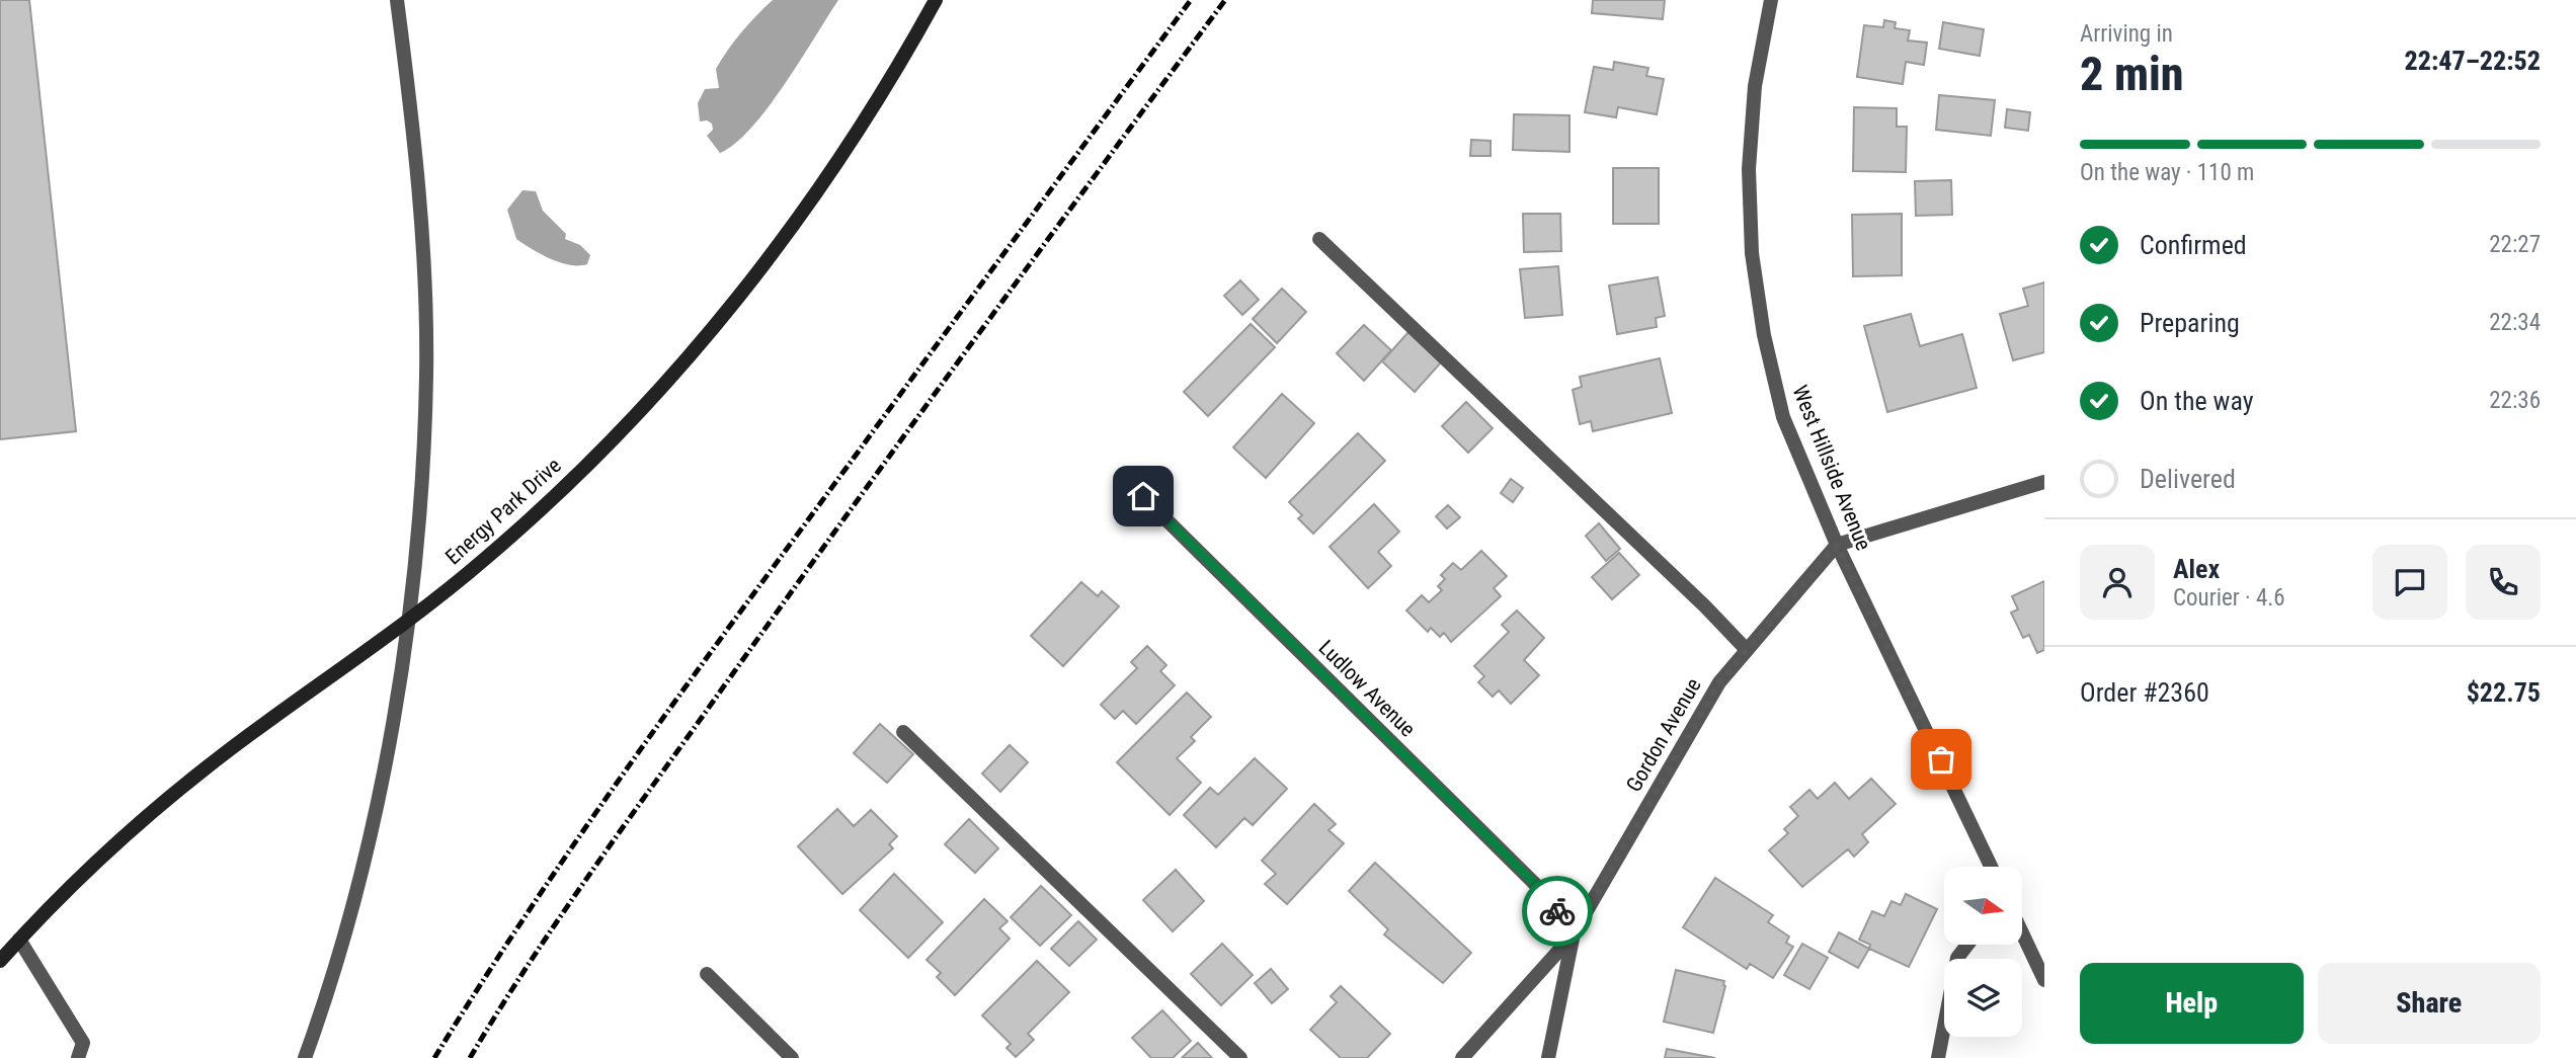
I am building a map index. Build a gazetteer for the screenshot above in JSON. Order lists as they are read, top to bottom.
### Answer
{
  "streets": {
    "street": [
      "West Hillside Avenue",
      "Energy Park Drive",
      "Ludlow Avenue",
      "Gordon Avenue"
    ]
  },
  "crossings": [
    ["West Hillside Avenue", "Gordon Avenue"],
    ["Ludlow Avenue", "Gordon Avenue"]
  ],
  "north": "right",
  "page": {
    "heading": ["2 min", "Arriving in", "22:47–22:52"],
    "panel": [
      "Alex",
      "Courier · 4.6",
      "Order #2360",
      "$22.75"
    ],
    "bar": "On the way · 110 m",
    "list": [
      ["Confirmed", "22:27"],
      ["Preparing", "22:34"],
      ["On the way", "22:36"],
      "Delivered"
    ],
    "buttons": ["Help", "Share"]
  }
}
